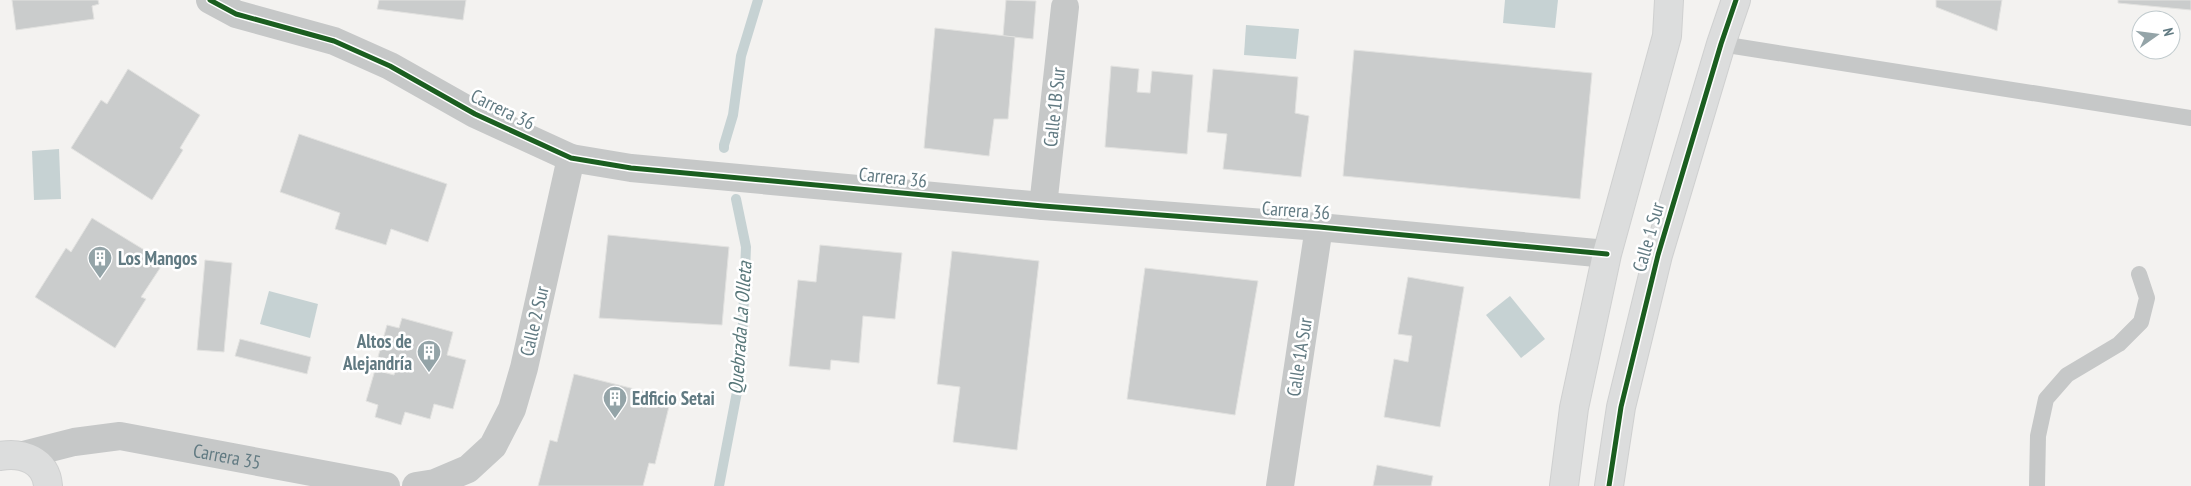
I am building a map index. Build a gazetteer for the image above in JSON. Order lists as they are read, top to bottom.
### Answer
{
  "streets": {
    "street": [
      "Calle 1B Sur",
      "Carrera 36",
      "Calle 1 Sur",
      "Calle 2 Sur",
      "Calle 1A Sur",
      "Carrera 35"
    ]
  },
  "crossings": [
    ["Calle 1B Sur", "Carrera 36"],
    ["Carrera 36", "Calle 1 Sur"],
    ["Carrera 36", "Calle 2 Sur"],
    ["Carrera 36", "Calle 1A Sur"]
  ],
  "water": ["Quebrada La Olleta"],
  "places": {
    "building": ["Los Mangos", "Altos de Alejandría", "Edficio Setai"]
  },
  "north": "right"
}
